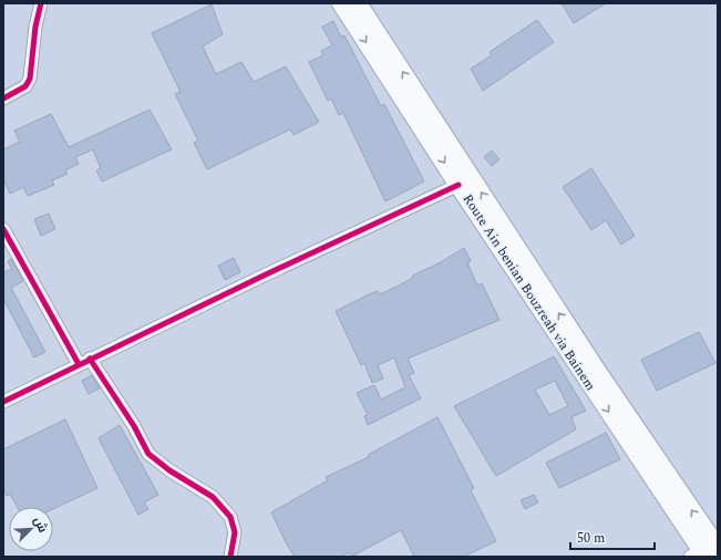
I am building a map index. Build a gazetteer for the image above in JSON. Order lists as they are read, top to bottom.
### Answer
{
  "streets": {
    "main road": ["Route Ain benian Bouzreah via Bainem"]
  },
  "scale_bar": "50 m",
  "north": "top right"
}
